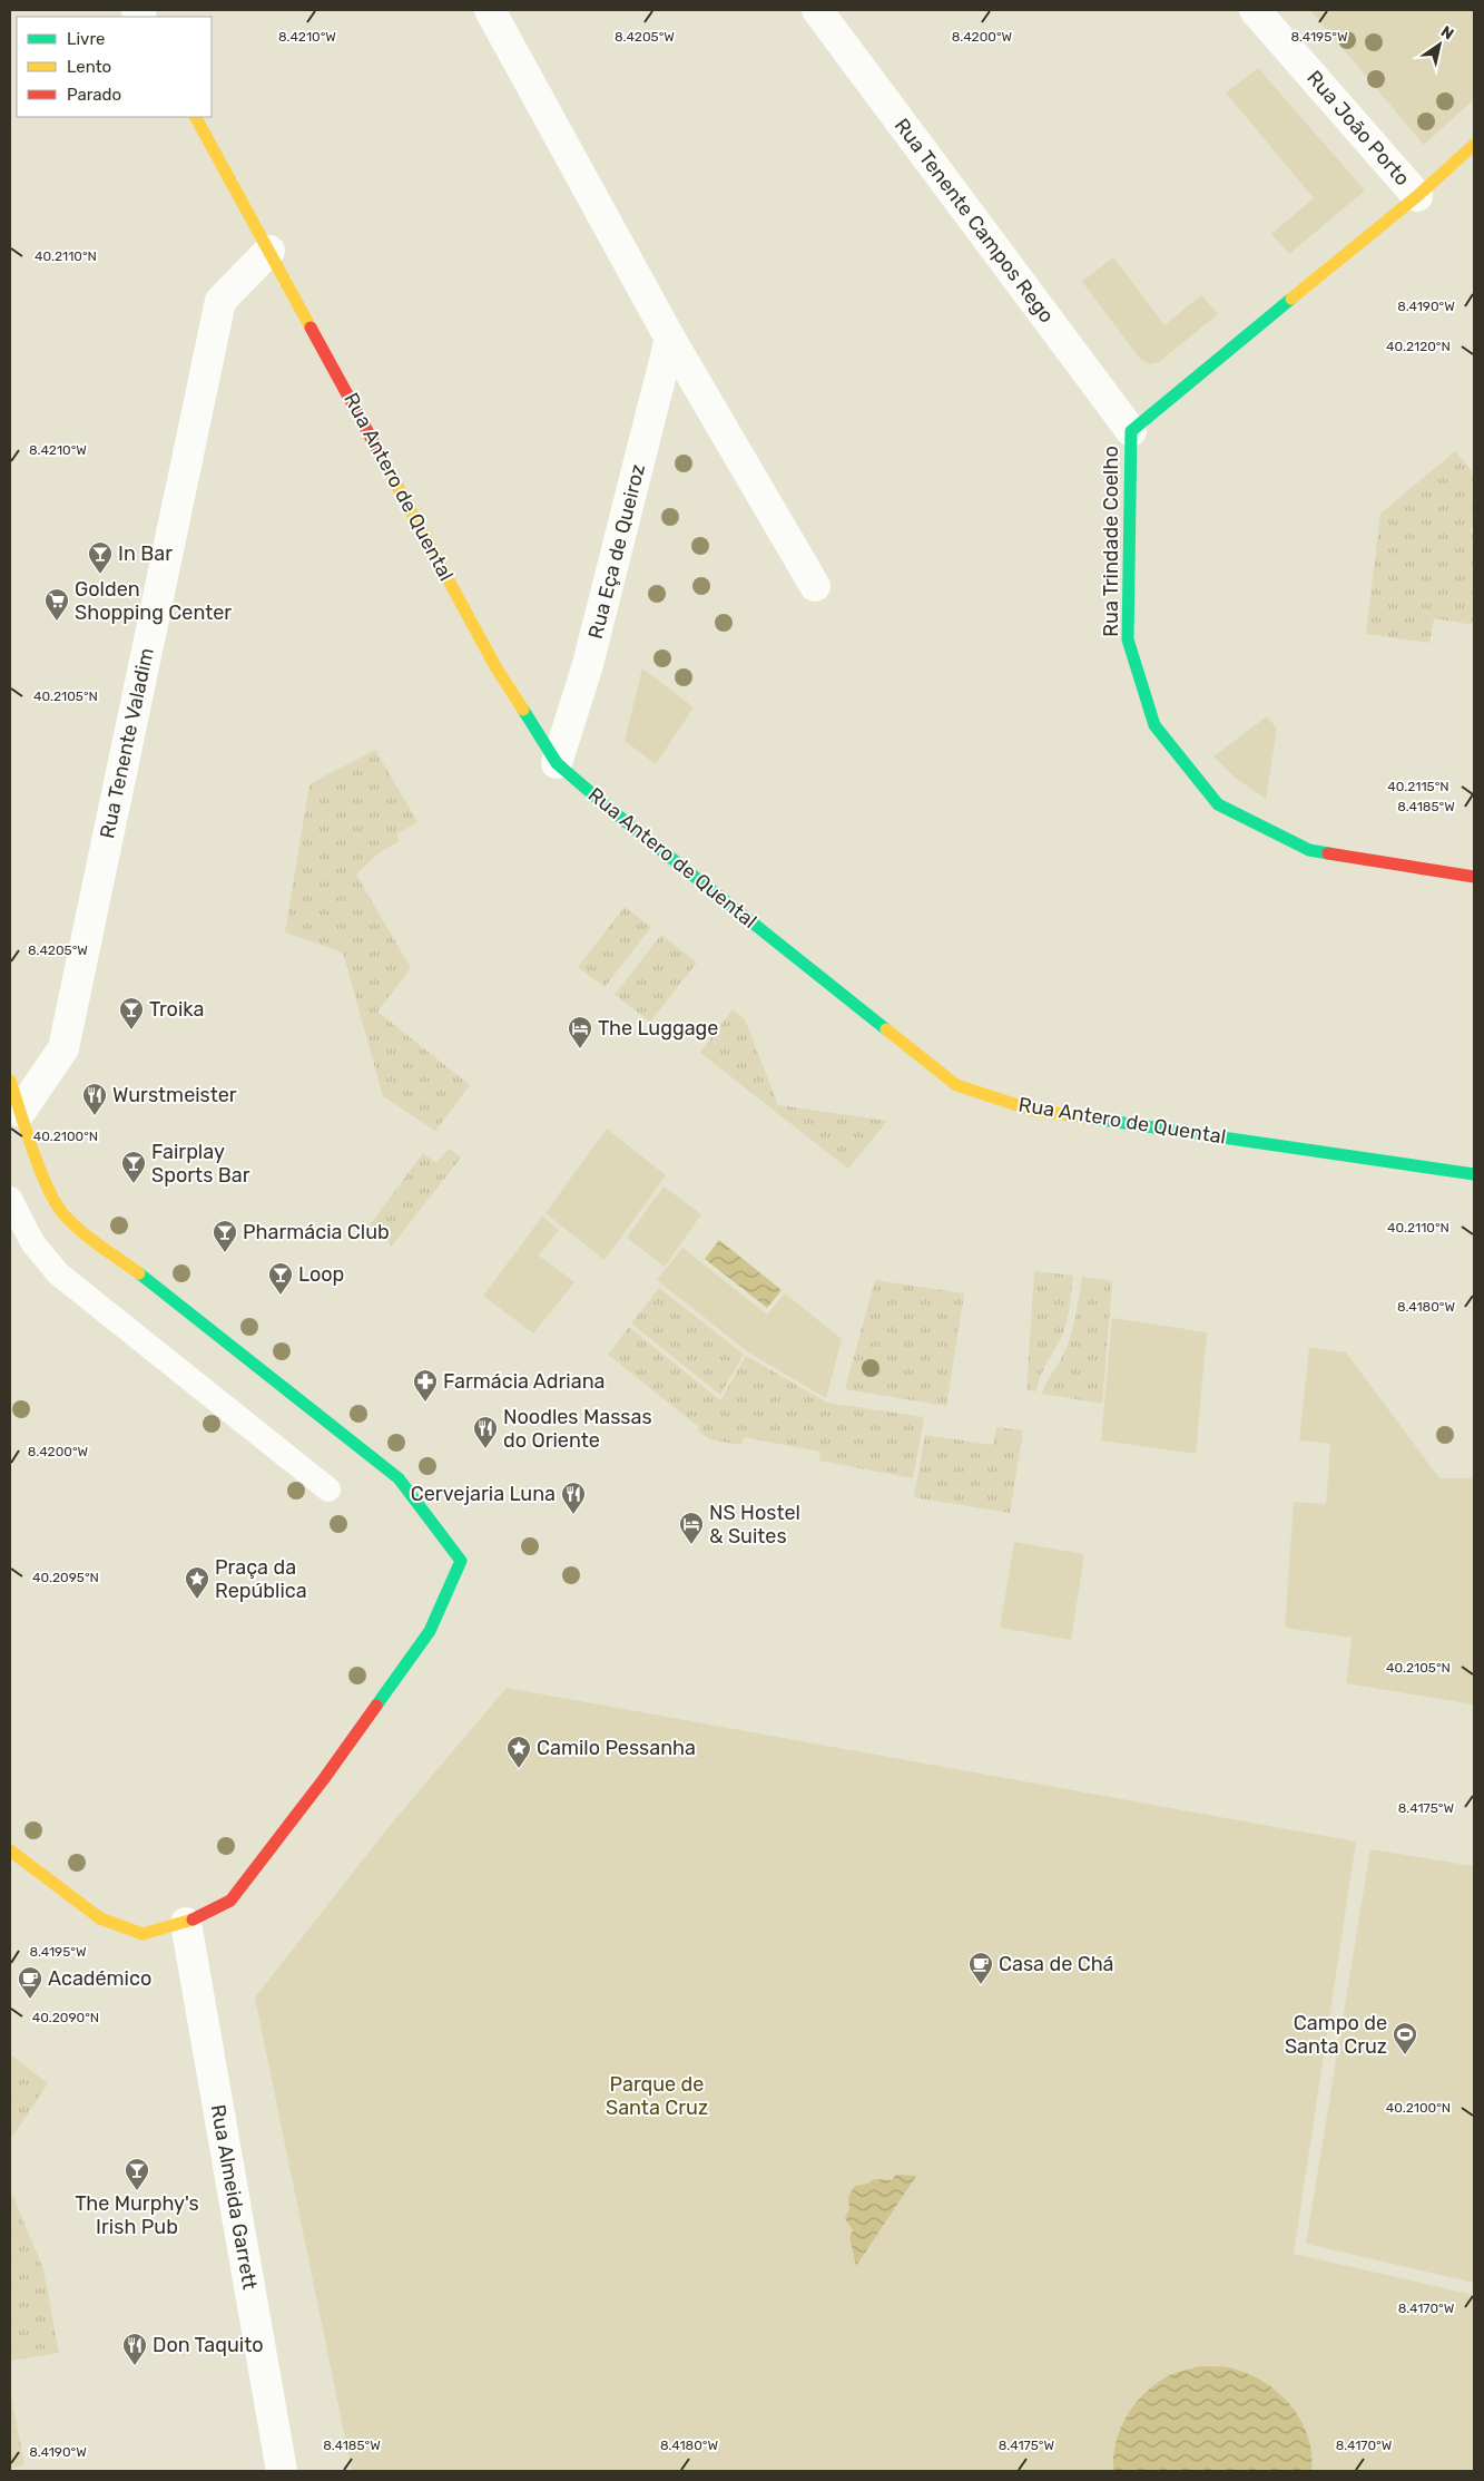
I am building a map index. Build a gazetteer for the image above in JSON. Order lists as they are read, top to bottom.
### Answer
{
  "streets": {
    "street": [
      "Rua João Porto",
      "Rua Tenente Campos Rego",
      "Rua Antero de Quental",
      "Rua Trindade Coelho",
      "Rua Eça de Queiroz",
      "Rua Tenente Valadim",
      "Rua Almeida Garrett"
    ]
  },
  "crossings": [
    ["Rua João Porto", "Rua Trindade Coelho"],
    ["Rua Tenente Campos Rego", "Rua Trindade Coelho"],
    ["Rua Antero de Quental", "Rua Eça de Queiroz"],
    ["Rua Antero de Quental", "Rua Tenente Valadim"]
  ],
  "parks": ["Parque de Santa Cruz"],
  "places": {
    "bar": [
      "In Bar",
      "Troika",
      "Fairplay Sports Bar",
      "Pharmácia Club",
      "Loop",
      "The Murphy's Irish Pub"
    ],
    "supermarket": ["Golden Shopping Center"],
    "hotel": ["The Luggage", "NS Hostel & Suites"],
    "restaurant": [
      "Wurstmeister",
      "Noodles Massas do Oriente",
      "Cervejaria Luna",
      "Don Taquito"
    ],
    "pharmacy": ["Farmácia Adriana"],
    "place": ["Praça da República", "Camilo Pessanha"],
    "cafe": ["Casa de Chá", "Académico"],
    "sports": ["Campo de Santa Cruz"]
  },
  "legend": ["Livre", "Lento", "Parado"],
  "north": "top right",
  "coordinates": [
    "8.4210°W",
    "8.4205°W",
    "8.4200°W",
    "8.4195°W",
    "40.2110°N",
    "8.4190°W",
    "40.2120°N",
    "40.2105°N",
    "40.2115°N",
    "8.4185°W",
    "40.2100°N",
    "8.4180°W",
    "40.2095°N",
    "8.4175°W",
    "40.2090°N",
    "8.4170°W"
  ]
}
